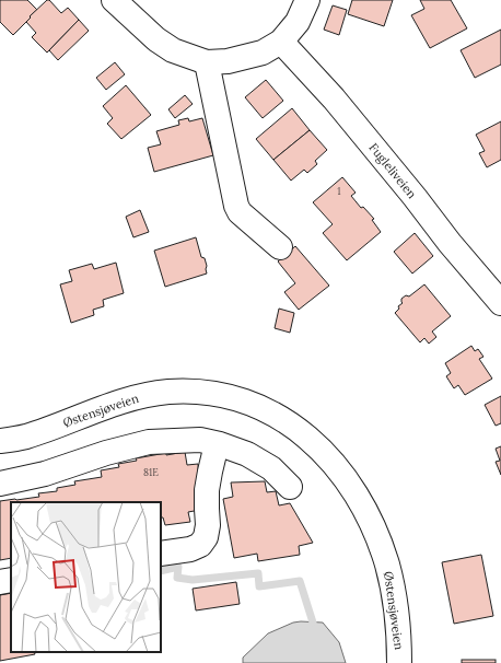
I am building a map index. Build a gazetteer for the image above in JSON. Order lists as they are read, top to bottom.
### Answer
{
  "streets": {
    "street": ["Fugleliveien", "Østensjøveien"]
  },
  "house_numbers": ["1", "81E"]
}
